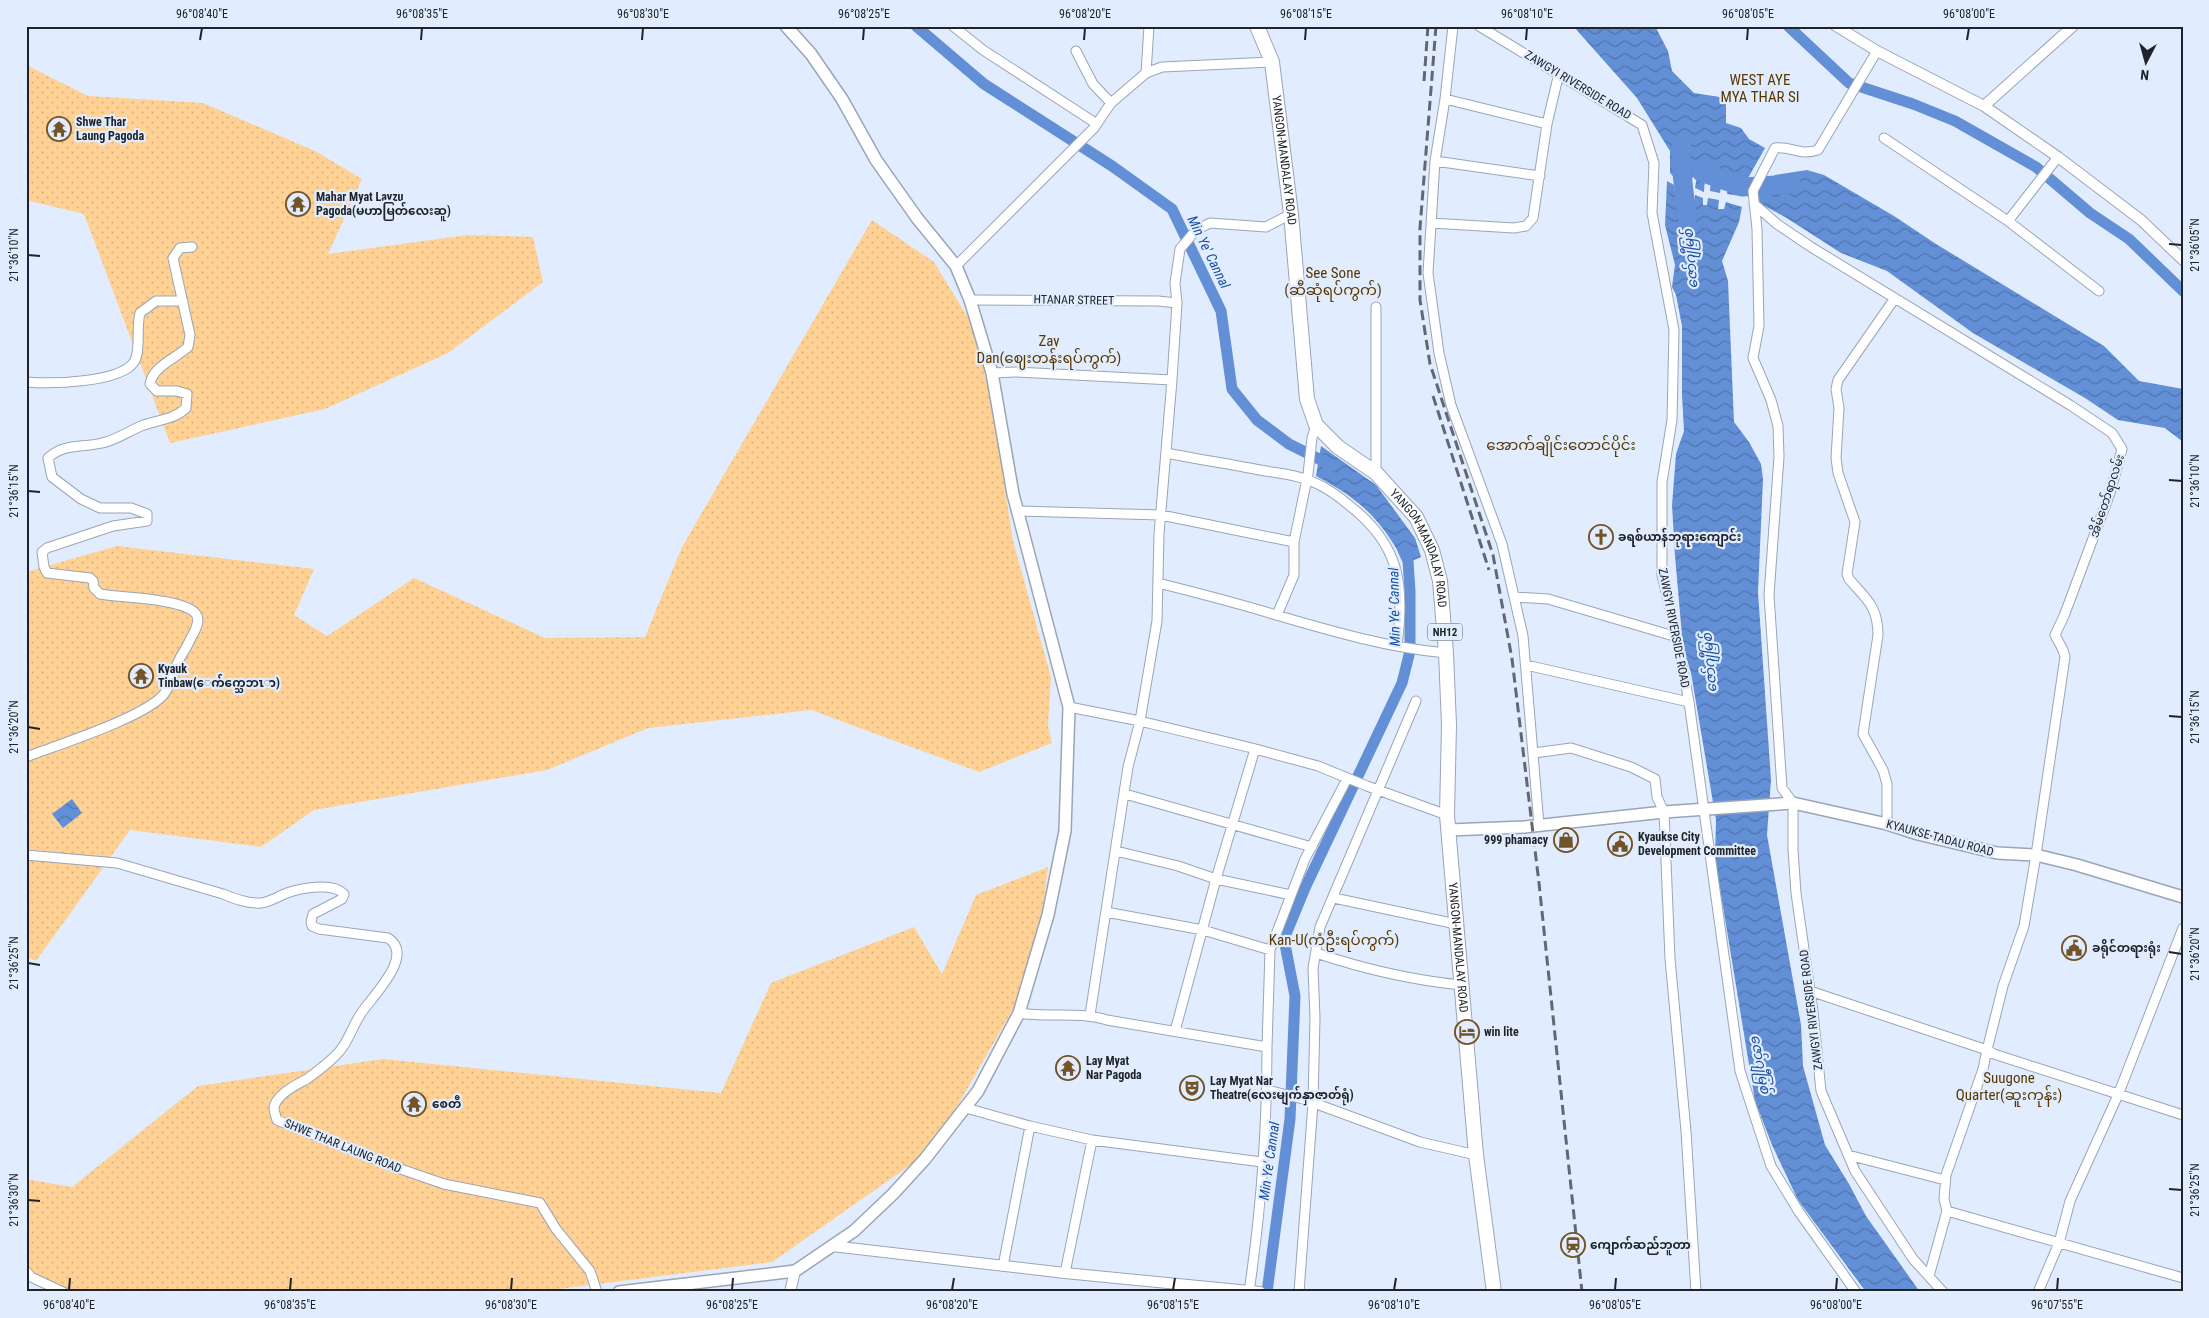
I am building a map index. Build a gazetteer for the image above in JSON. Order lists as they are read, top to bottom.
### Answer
{
  "streets": {
    "highway": ["YANGON-MANDALAY ROAD", "NH12"],
    "main road": ["KYAUKSE-TADAU ROAD"],
    "street": [
      "ZAWGYI RIVERSIDE ROAD",
      "HTANAR STREET",
      "အိမ်တော်ရာလမ်း",
      "SHWE THAR LAUNG ROAD"
    ]
  },
  "crossings": [
    ["ZAWGYI RIVERSIDE ROAD", "အိမ်တော်ရာလမ်း"],
    ["ZAWGYI RIVERSIDE ROAD", "KYAUKSE-TADAU ROAD"],
    ["YANGON-MANDALAY ROAD", "KYAUKSE-TADAU ROAD"],
    ["အိမ်တော်ရာလမ်း", "KYAUKSE-TADAU ROAD"]
  ],
  "districts": [
    "WEST AYE MYA THAR SI",
    "See Sone (ဆီဆုံရပ်ကွက်)",
    "Zay Dan(ဈေးတန်းရပ်ကွက်)",
    "အောက်ချိုင်းတောင်ပိုင်း",
    "Kan-U(ကံဦးရပ်ကွက်)",
    "Suugone Quarter(ဆူးကုန်း)"
  ],
  "water": ["Min Ye' Cannal", "ဇော်ဂျီမြစ်"],
  "places": {
    "temple": [
      "Shwe Thar Laung Pagoda",
      "Mahar Myat Layzu Pagoda(မဟာမြတ်လေးဆူ)",
      "Kyauk Tinbaw(ေက်က္သေဘၤာ)",
      "Lay Myat Nar Pagoda",
      "စေတီ"
    ],
    "church": ["ခရစ်ယာန်ဘုရားကျောင်း"],
    "shop": ["999 phamacy"],
    "public building": ["Kyaukse City Development Committee", "ခရိုင်တရားရုံး"],
    "hotel": ["win lite"],
    "theatre": ["Lay Myat Nar Theatre(လေးမျက်နှာဇာတ်ရုံ)"],
    "station": ["ကျောက်ဆည်ဘူတာ"]
  },
  "north": "bottom",
  "coordinates": [
    "96°08'40\"E",
    "96°08'35\"E",
    "96°08'30\"E",
    "96°08'25\"E",
    "96°08'20\"E",
    "96°08'15\"E",
    "96°08'10\"E",
    "96°08'05\"E",
    "96°08'00\"E",
    "21°36'05\"N",
    "21°36'10\"N",
    "21°36'15\"N",
    "21°36'20\"N",
    "21°36'25\"N",
    "21°36'30\"N",
    "96°07'55\"E"
  ]
}
